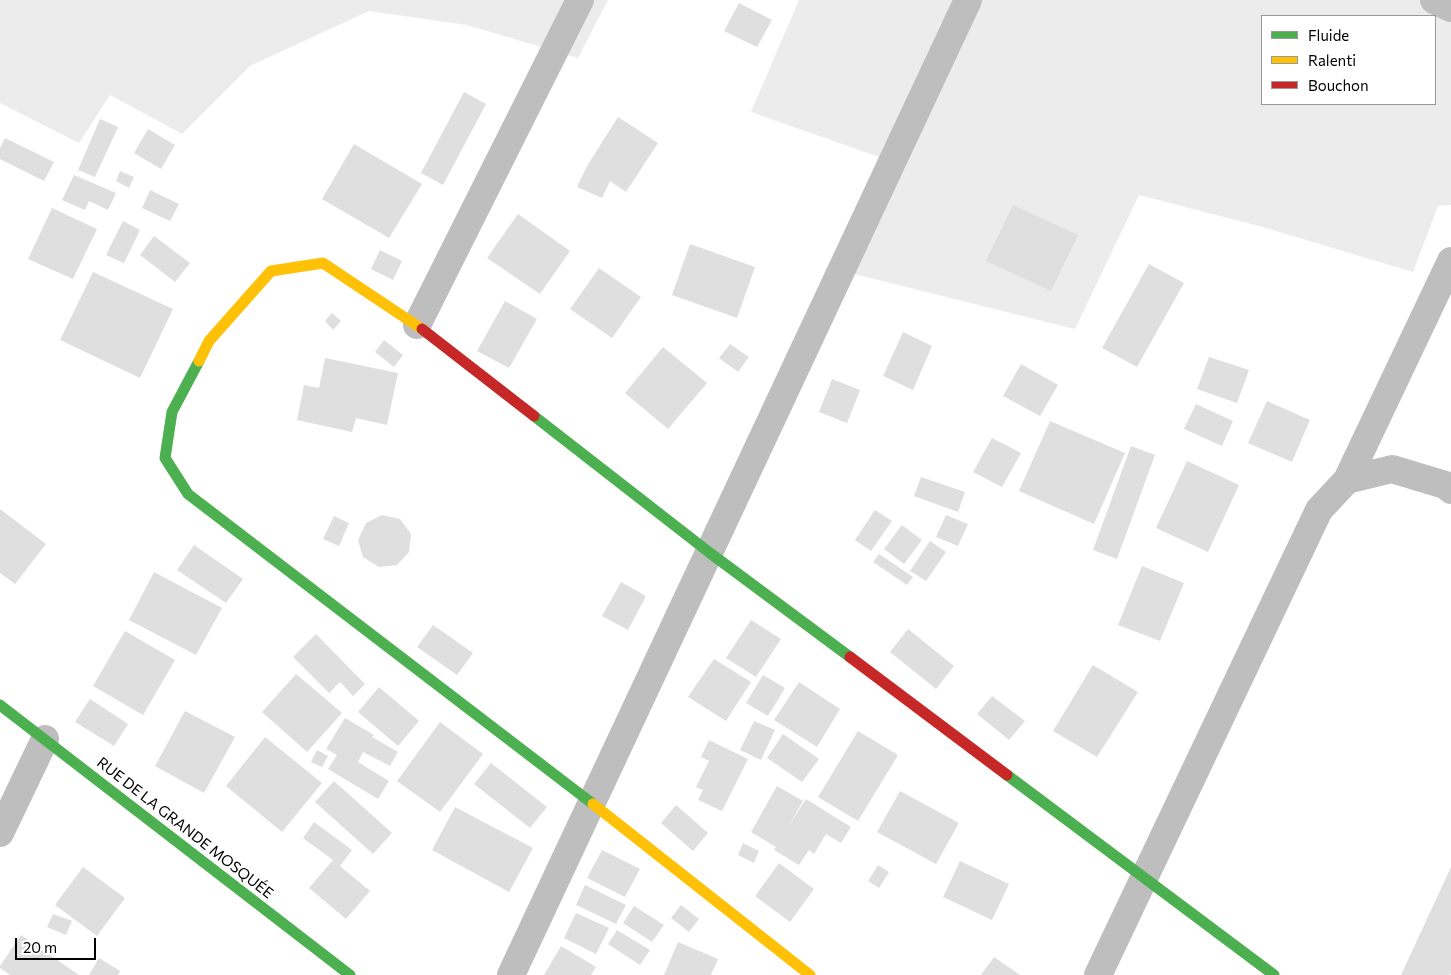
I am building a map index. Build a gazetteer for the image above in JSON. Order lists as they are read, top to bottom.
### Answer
{
  "streets": {
    "street": ["RUE DE LA GRANDE MOSQUÉE"]
  },
  "legend": ["Fluide", "Ralenti", "Bouchon"],
  "scale_bar": "20 m"
}
